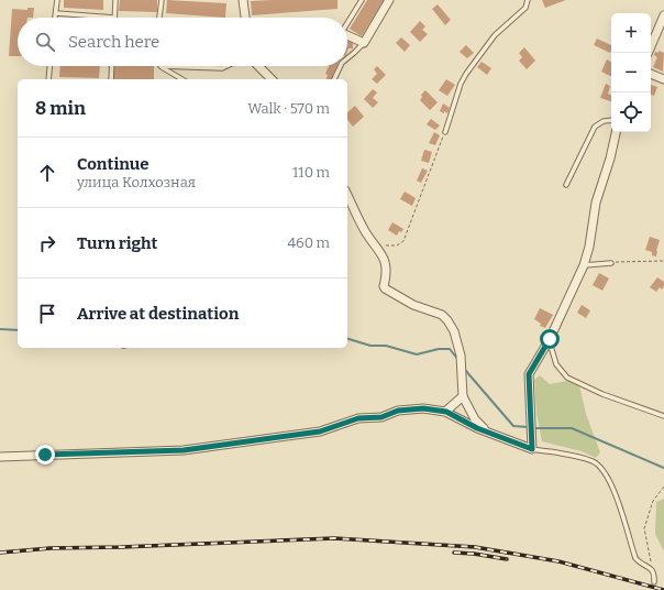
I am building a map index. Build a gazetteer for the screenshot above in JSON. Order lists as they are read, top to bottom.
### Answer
{
  "page": {
    "map_buttons": ["+", "−"],
    "search": "Search here",
    "heading": ["8 min", "Walk · 570 m"],
    "list": [
      ["Continue", "улица Колхозная", "110 m"],
      ["Turn right", "460 m"],
      "Arrive at destination"
    ]
  }
}
